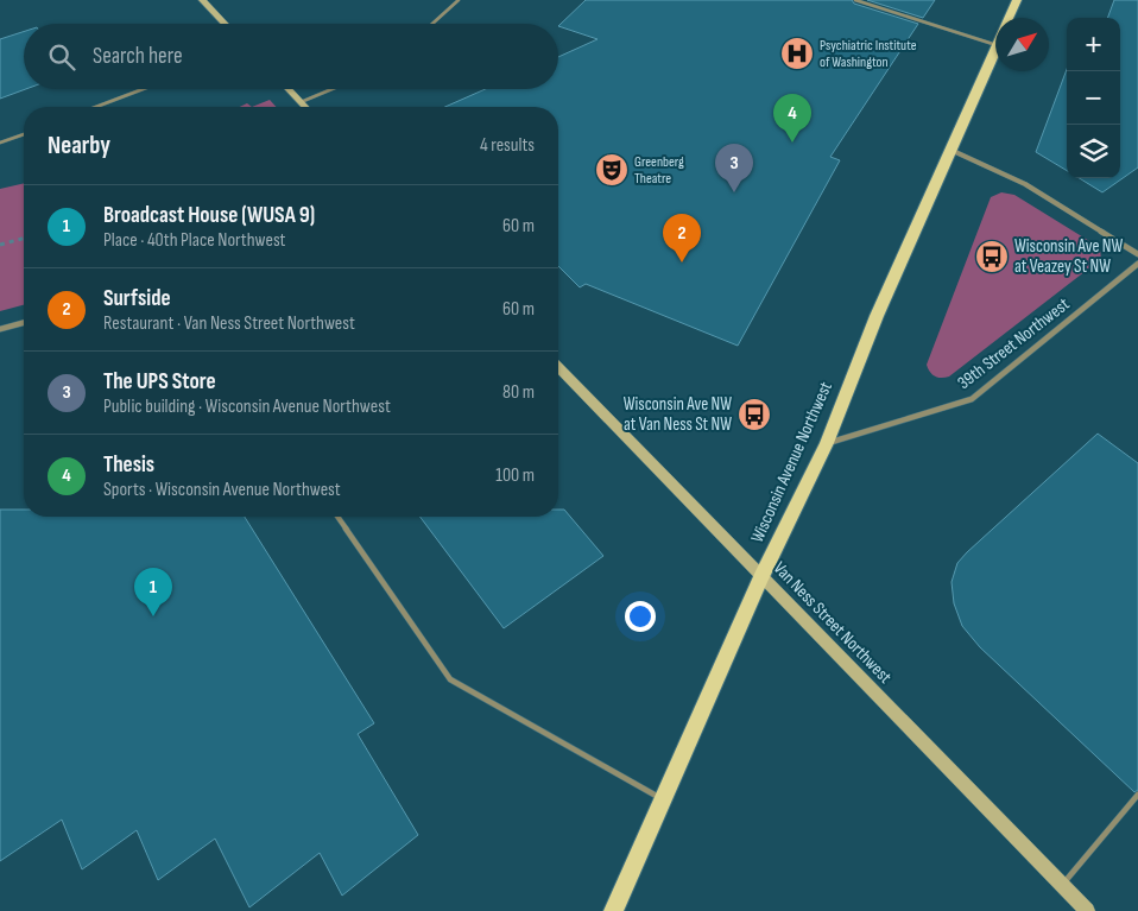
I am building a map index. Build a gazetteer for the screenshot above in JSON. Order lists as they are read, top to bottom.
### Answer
{
  "streets": {
    "main road": ["Wisconsin Avenue Northwest", "Van Ness Street Northwest"],
    "street": ["39th Street Northwest"]
  },
  "crossings": [
    ["39th Street Northwest", "Wisconsin Avenue Northwest"],
    ["Wisconsin Avenue Northwest", "Van Ness Street Northwest"]
  ],
  "places": {
    "hospital": ["Psychiatric Institute of Washington"],
    "theatre": ["Greenberg Theatre"],
    "bus stop": ["Wisconsin Ave NW at Veazey St NW", "Wisconsin Ave NW at Van Ness St NW"]
  },
  "north": "top right",
  "page": {
    "map_buttons": ["+", "−"],
    "search": "Search here",
    "pins": [
      "4",
      "3",
      "2",
      "1"
    ],
    "heading": ["Nearby", "4 results"],
    "list": [
      {
        "mark": "1",
        "name": "Broadcast House (WUSA 9)",
        "note": "Place · 40th Place Northwest",
        "value": "60 m"
      },
      {
        "mark": "2",
        "name": "Surfside",
        "note": "Restaurant · Van Ness Street Northwest",
        "value": "60 m"
      },
      {
        "mark": "3",
        "name": "The UPS Store",
        "note": "Public building · Wisconsin Avenue Northwest",
        "value": "80 m"
      },
      {
        "mark": "4",
        "name": "Thesis",
        "note": "Sports · Wisconsin Avenue Northwest",
        "value": "100 m"
      }
    ]
  }
}
